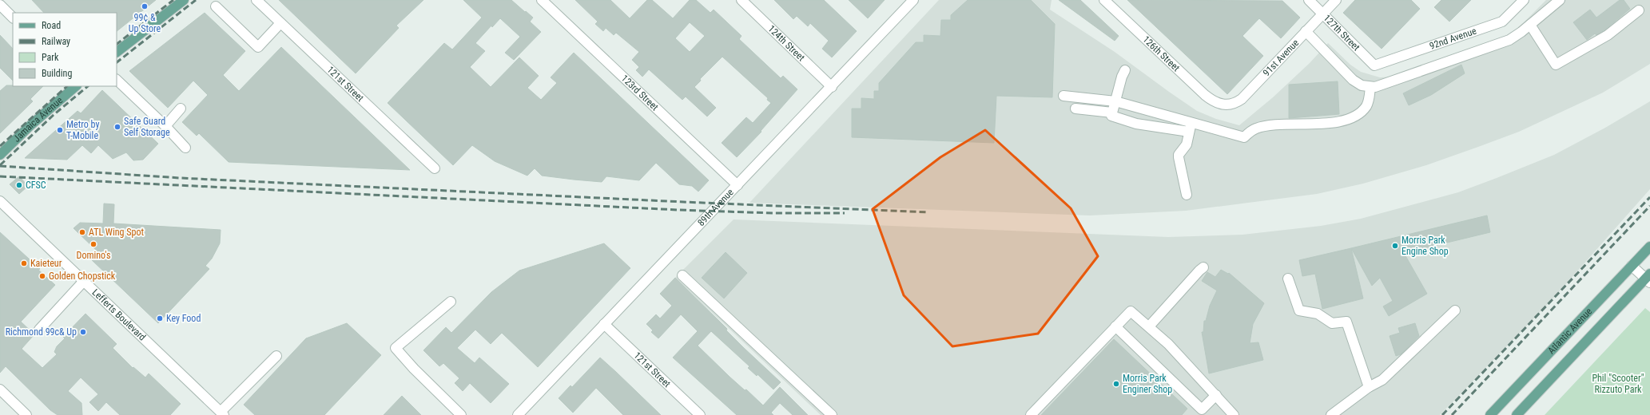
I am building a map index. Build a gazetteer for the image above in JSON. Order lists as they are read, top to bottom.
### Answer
{
  "streets": {
    "main road": ["Jamaica Avenue", "Atlantic Avenue"],
    "street": [
      "127th Street",
      "92nd Avenue",
      "124th Street",
      "126th Street",
      "91st Avenue",
      "121st Street",
      "123rd Street",
      "89th Avenue",
      "Lefferts Boulevard"
    ]
  },
  "crossings": [
    ["127th Street", "92nd Avenue"],
    ["127th Street", "91st Avenue"],
    ["124th Street", "89th Avenue"],
    ["126th Street", "91st Avenue"],
    ["121st Street", "89th Avenue"],
    ["123rd Street", "89th Avenue"]
  ],
  "parks": ["Phil \"Scooter\" Rizzuto Park"],
  "places": [
    "99¢ & Up Store",
    "Safe Guard Self Storage",
    "Metro by T-Mobile",
    "CFSC",
    "ATL Wing Spot",
    "Domino's",
    "Morris Park Engine Shop",
    "Kaieteur",
    "Golden Chopstick",
    "Key Food",
    "Richmond 99c& Up",
    "Morris Park Enginer Shop"
  ],
  "legend": [
    "Road",
    "Railway",
    "Park",
    "Building"
  ]
}
